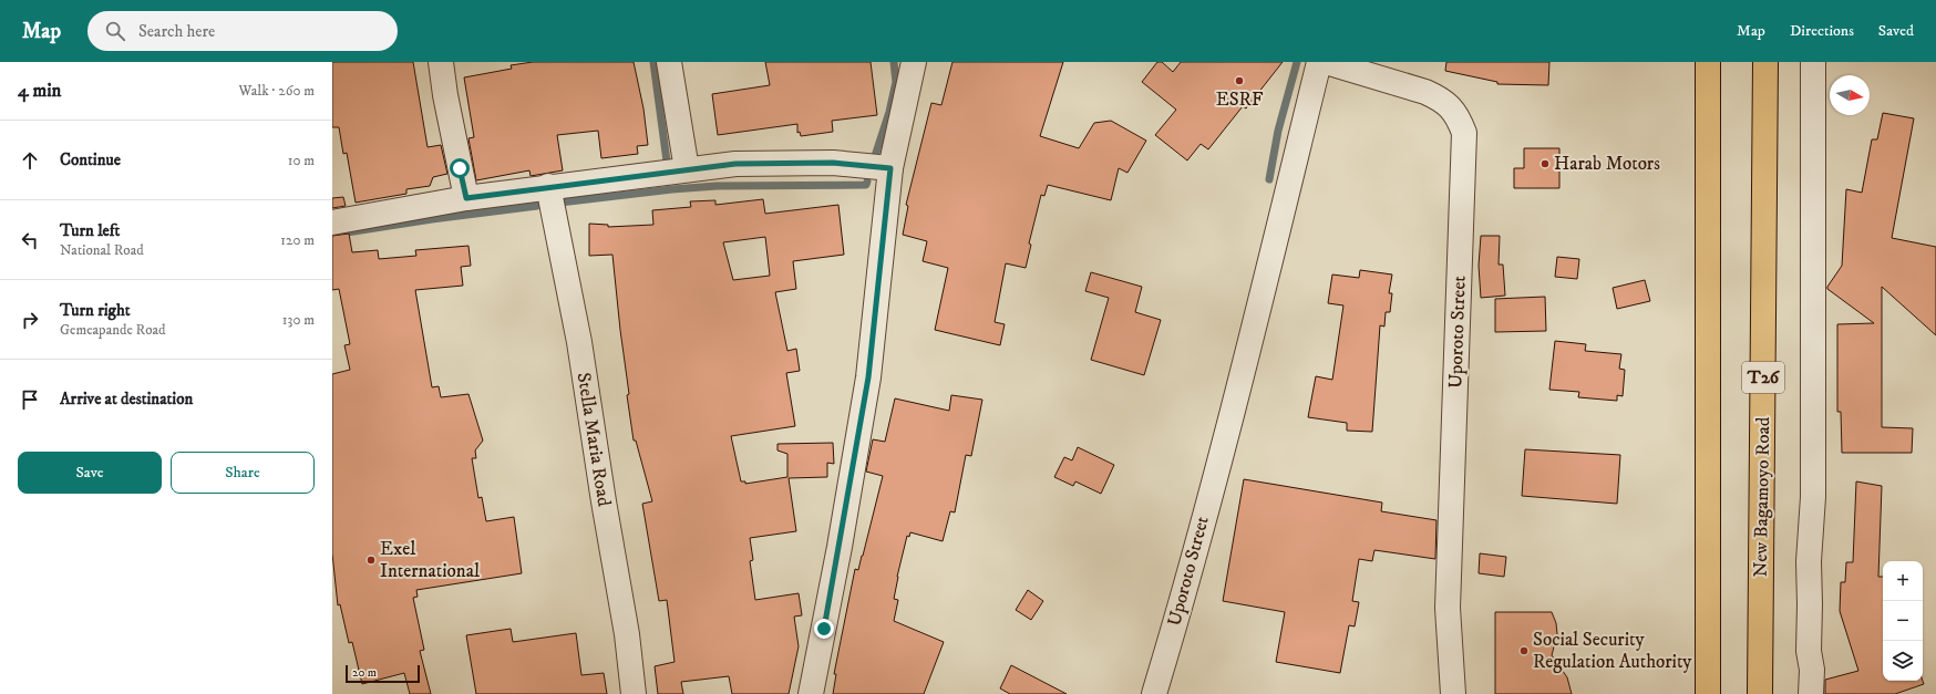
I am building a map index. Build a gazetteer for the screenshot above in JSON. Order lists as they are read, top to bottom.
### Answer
{
  "streets": {
    "highway": ["T26", "New Bagamoyo Road"],
    "street": ["Uporoto Street", "Stella Maria Road"]
  },
  "places": [
    "ESRF",
    "Harab Motors",
    "Exel International",
    "Social Security Regulation Authority"
  ],
  "scale_bar": "20 m",
  "north": "right",
  "page": {
    "header": "Map",
    "search": "Search here",
    "nav": ["Map", "Directions", "Saved"],
    "heading": ["4 min", "Walk · 260 m"],
    "list": [
      ["Continue", "10 m"],
      ["Turn left", "National Road", "120 m"],
      ["Turn right", "Gemeapande Road", "130 m"],
      "Arrive at destination"
    ],
    "buttons": ["Save", "Share"],
    "map_buttons": ["+", "−"],
    "scale": "20 m"
  }
}
